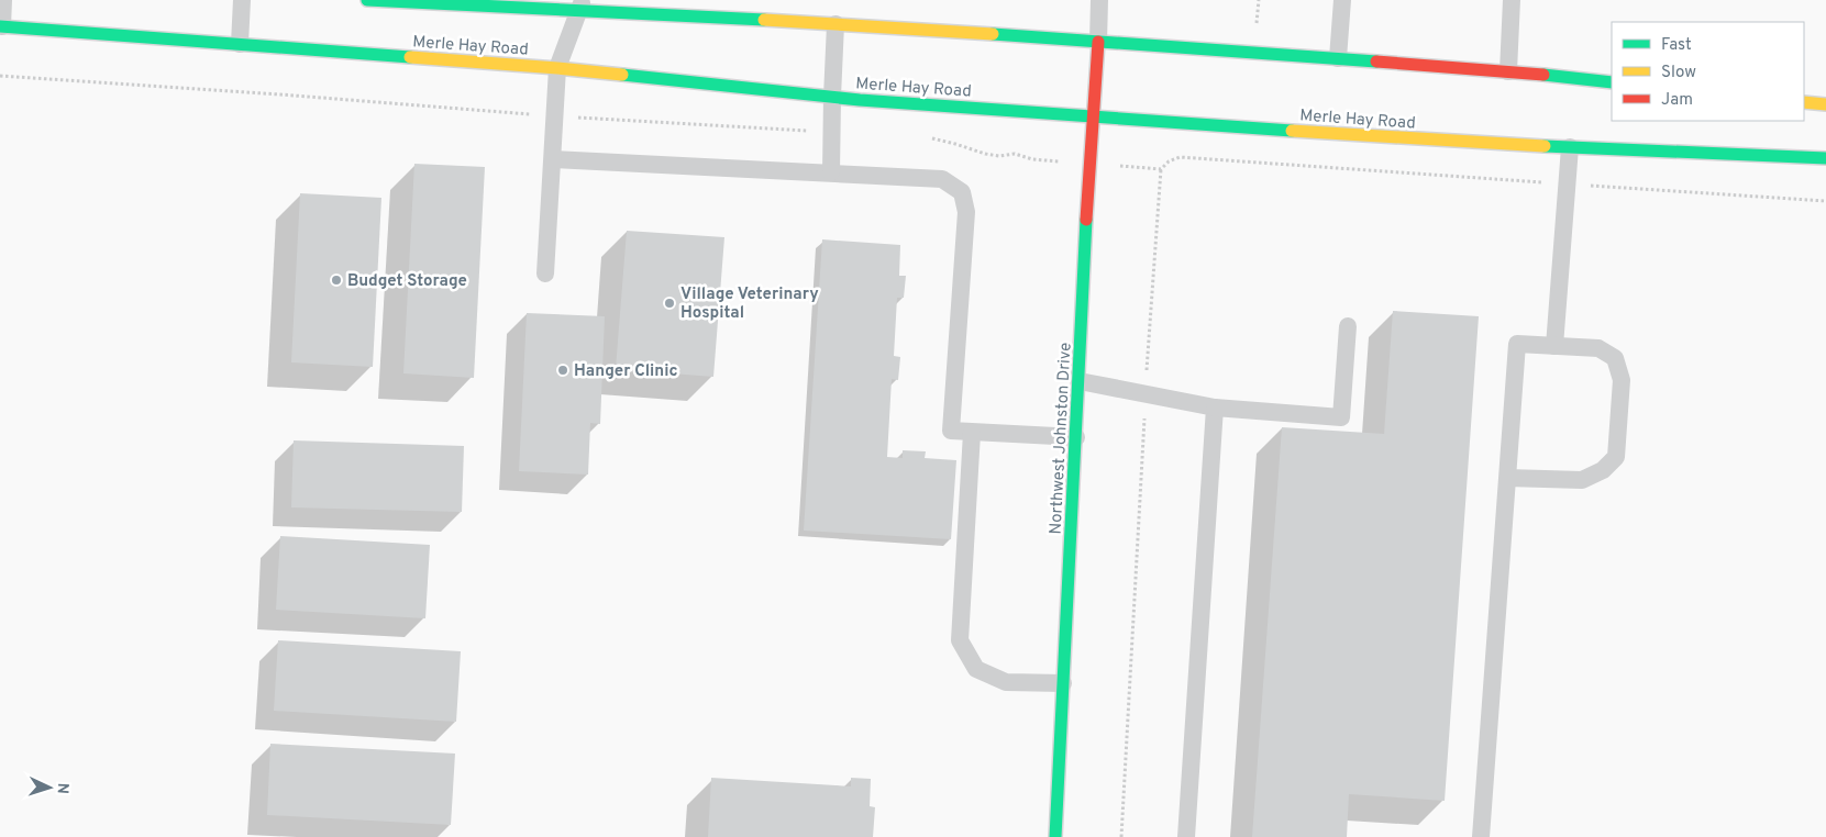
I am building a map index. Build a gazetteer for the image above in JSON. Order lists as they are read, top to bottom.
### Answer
{
  "streets": {
    "main road": ["Merle Hay Road", "Northwest Johnston Drive"]
  },
  "crossings": [
    ["Merle Hay Road", "Northwest Johnston Drive"]
  ],
  "places": ["Budget Storage", "Village Veterinary Hospital", "Hanger Clinic"],
  "legend": ["Fast", "Slow", "Jam"],
  "north": "right"
}
